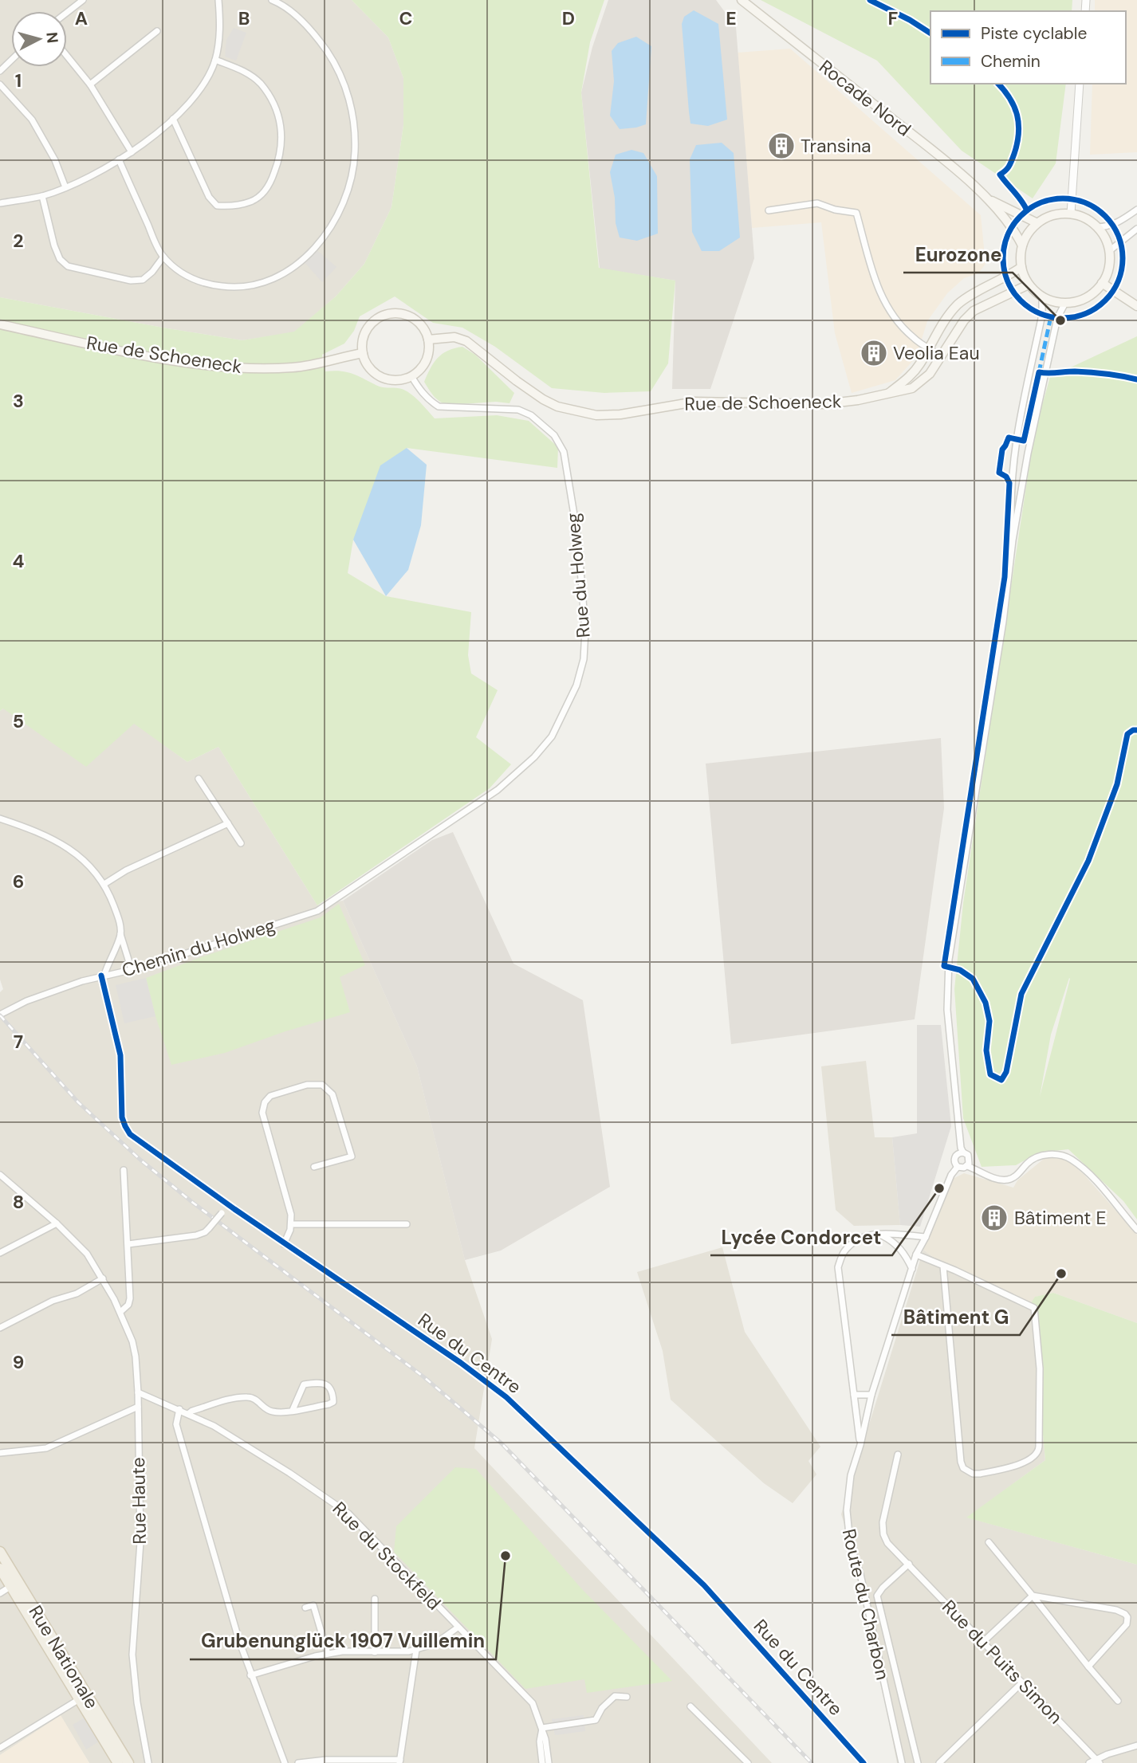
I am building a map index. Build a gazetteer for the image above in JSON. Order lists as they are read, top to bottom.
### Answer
{
  "streets": {
    "main road": ["Rocade Nord", "Rue de Schoeneck", "Rue Nationale"],
    "street": [
      "Rue du Holweg",
      "Chemin du Holweg",
      "Rue du Centre",
      "Rue Haute",
      "Rue du Stockfeld",
      "Route du Charbon",
      "Rue du Puits Simon"
    ]
  },
  "crossings": [
    ["Rue de Schoeneck", "Rue du Holweg"],
    ["Rue du Holweg", "Chemin du Holweg"],
    ["Chemin du Holweg", "Rue du Centre"],
    ["Rue Haute", "Rue du Stockfeld"]
  ],
  "places": {
    "building": ["Transina", "Veolia Eau", "Bâtiment E"],
    "other": [
      "Eurozone",
      "Lycée Condorcet",
      "Bâtiment G",
      "Grubenunglück 1907 Vuillemin"
    ]
  },
  "legend": ["Piste cyclable", "Chemin"],
  "north": "right",
  "grid": {
    "columns": [
      "A",
      "B",
      "C",
      "D",
      "E",
      "F"
    ],
    "rows": [
      "1",
      "2",
      "3",
      "4",
      "5",
      "6",
      "7",
      "8",
      "9"
    ]
  }
}
